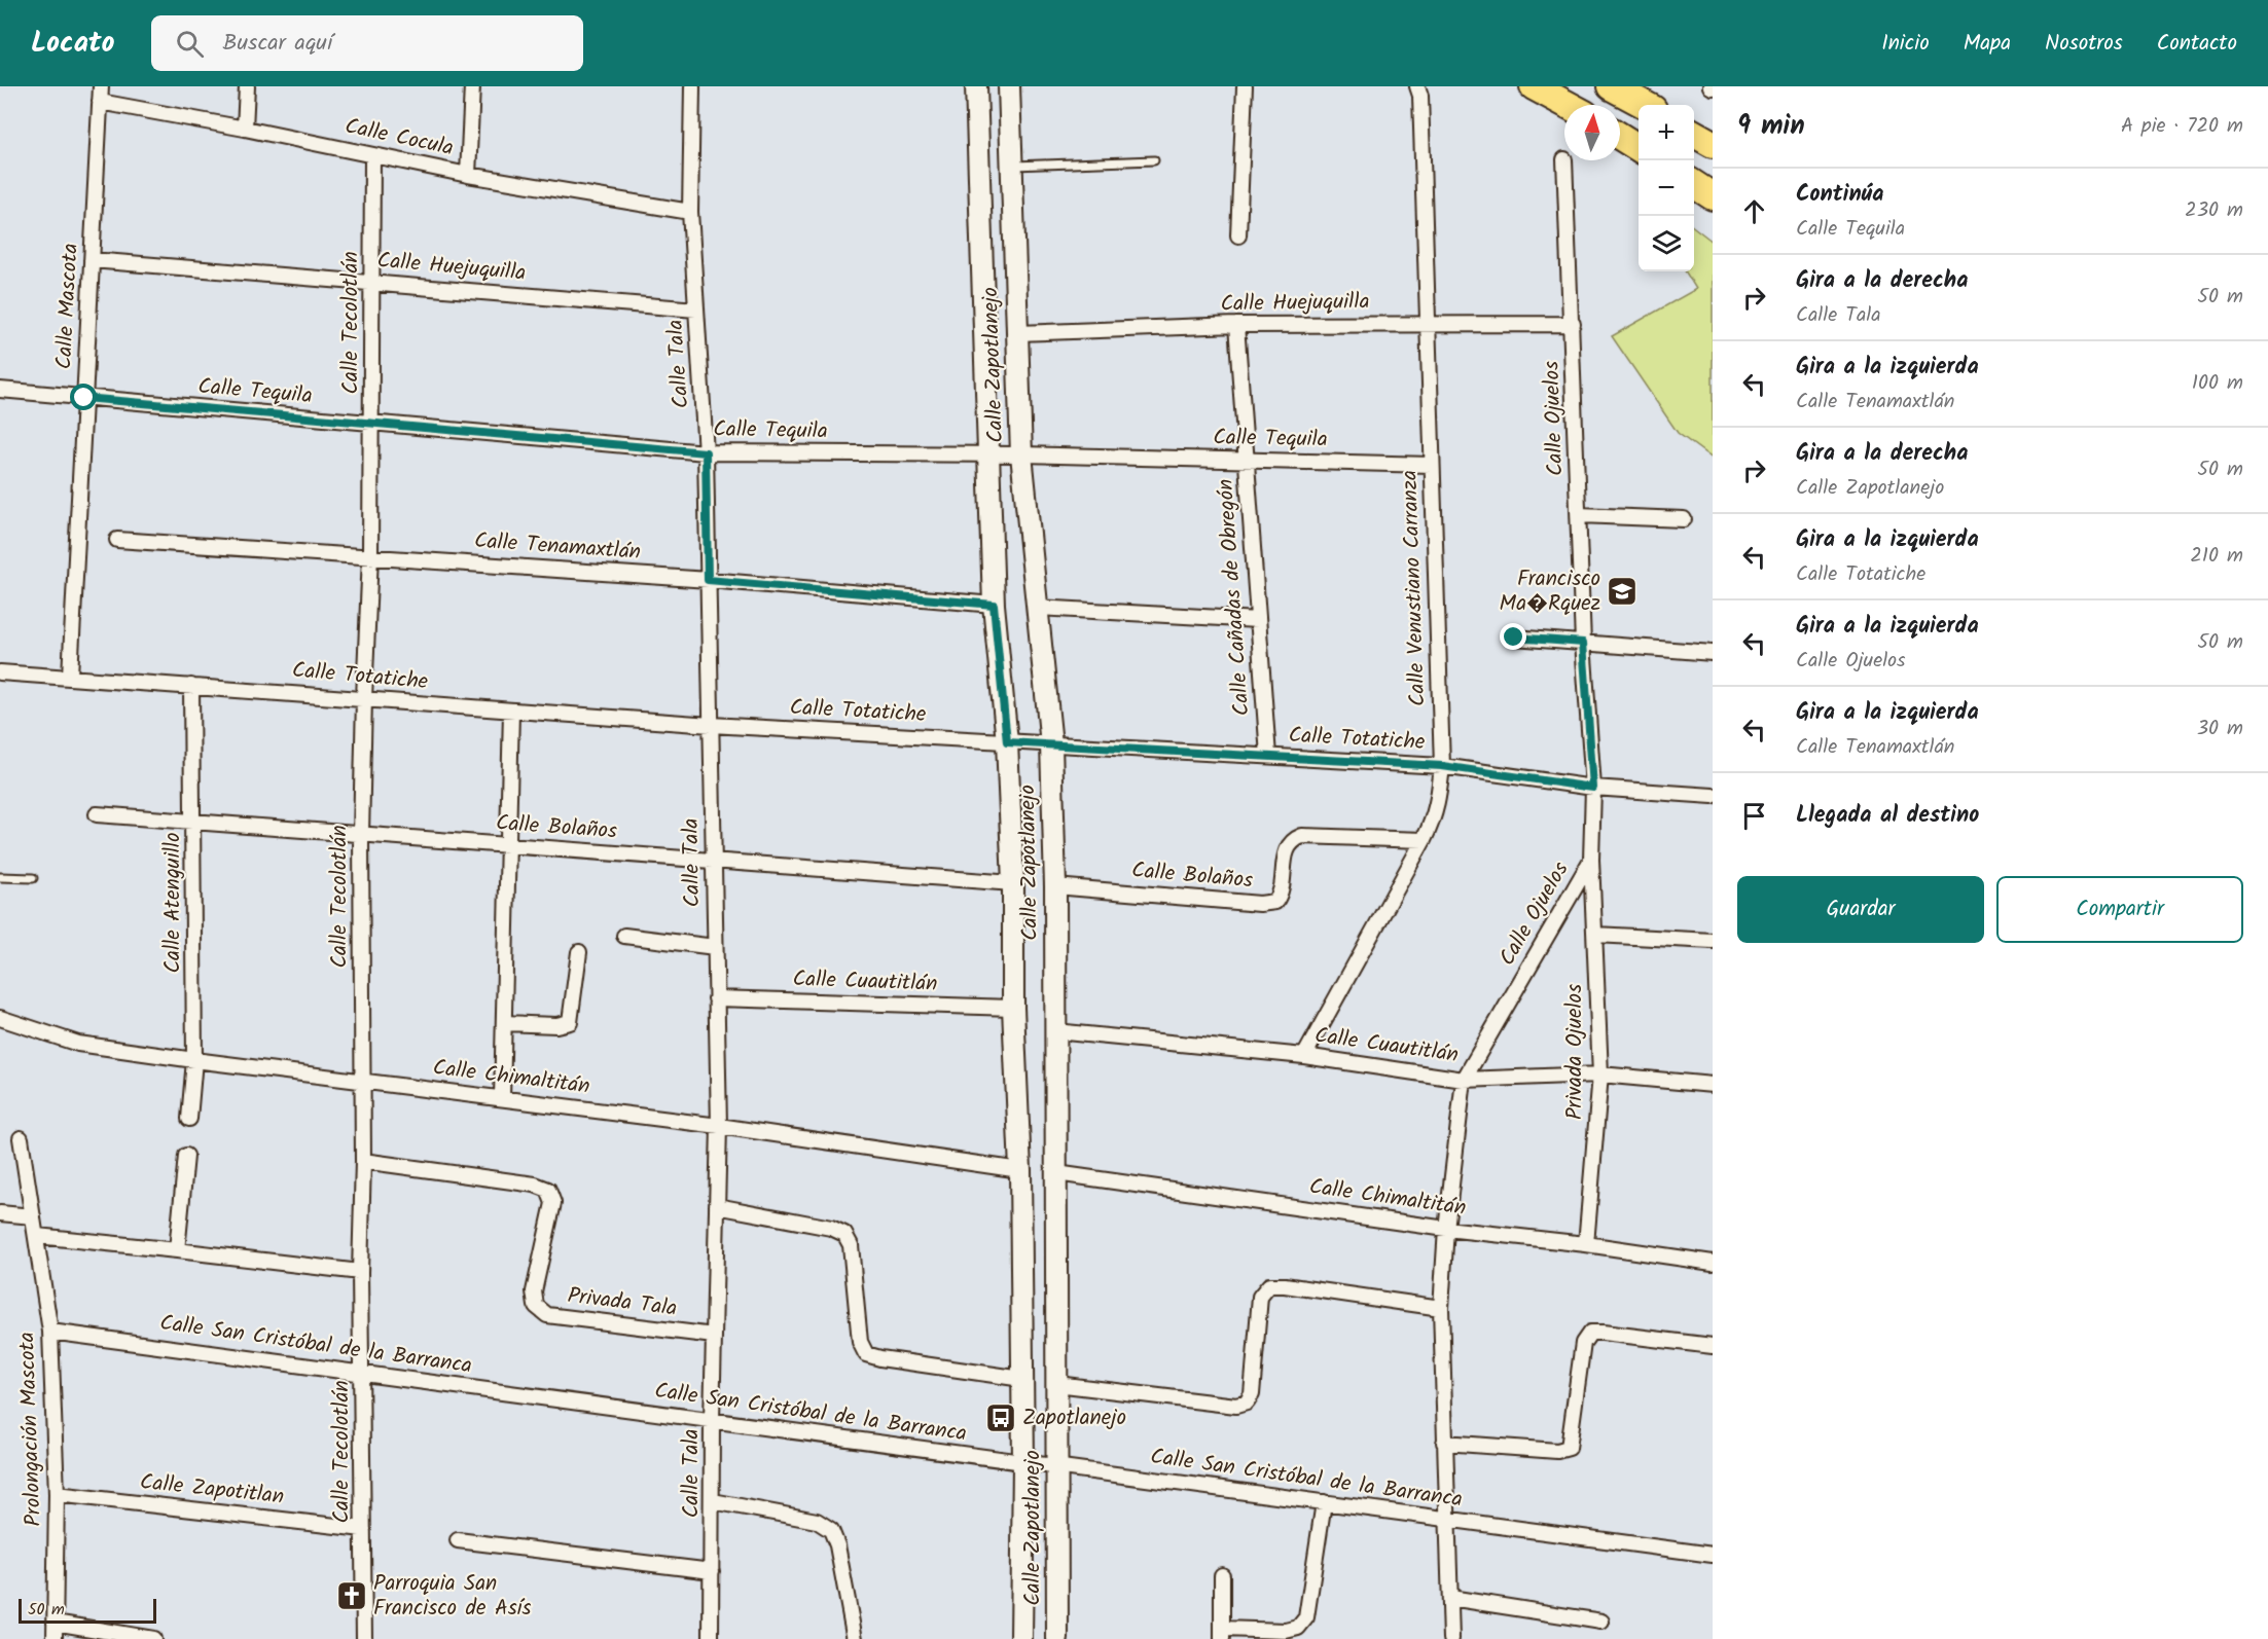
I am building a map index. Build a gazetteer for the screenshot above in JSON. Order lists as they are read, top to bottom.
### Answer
{
  "streets": {
    "street": [
      "Calle Cocula",
      "Calle Huejuquilla",
      "Calle Mascota",
      "Calle Tecolotlán",
      "Calle Tala",
      "Calle Zapotlanejo",
      "Calle Tequila",
      "Calle Ojuelos",
      "Calle Tenamaxtlán",
      "Calle Venustiano Carranza",
      "Calle Cañadas de Obregón",
      "Calle Totatiche",
      "Calle Bolaños",
      "Calle Atenguillo",
      "Calle Cuautitlán",
      "Privada Ojuelos",
      "Calle Chimaltitán",
      "Privada Tala",
      "Calle San Cristóbal de la Barranca",
      "Prolongación Mascota",
      "Calle Zapotitlan"
    ]
  },
  "crossings": [
    ["Calle Cocula", "Calle Mascota"],
    ["Calle Cocula", "Calle Tecolotlán"],
    ["Calle Cocula", "Calle Tala"],
    ["Calle Huejuquilla", "Calle Mascota"],
    ["Calle Huejuquilla", "Calle Tecolotlán"],
    ["Calle Huejuquilla", "Calle Tala"],
    ["Calle Huejuquilla", "Calle Zapotlanejo"],
    ["Calle Huejuquilla", "Calle Ojuelos"],
    ["Calle Huejuquilla", "Calle Venustiano Carranza"],
    ["Calle Huejuquilla", "Calle Cañadas de Obregón"],
    ["Calle Mascota", "Calle Tequila"],
    ["Calle Mascota", "Calle Totatiche"],
    ["Calle Tecolotlán", "Calle Tequila"],
    ["Calle Tecolotlán", "Calle Tenamaxtlán"],
    ["Calle Tecolotlán", "Calle Totatiche"],
    ["Calle Tecolotlán", "Calle Bolaños"],
    ["Calle Tecolotlán", "Calle Chimaltitán"],
    ["Calle Tecolotlán", "Privada Tala"],
    ["Calle Tecolotlán", "Calle San Cristóbal de la Barranca"],
    ["Calle Tecolotlán", "Calle Zapotitlan"],
    ["Calle Tala", "Calle Tequila"],
    ["Calle Tala", "Calle Tenamaxtlán"],
    ["Calle Tala", "Calle Totatiche"],
    ["Calle Tala", "Calle Bolaños"],
    ["Calle Tala", "Calle Cuautitlán"],
    ["Calle Tala", "Calle Chimaltitán"],
    ["Calle Tala", "Privada Tala"],
    ["Calle Tala", "Calle San Cristóbal de la Barranca"],
    ["Calle Zapotlanejo", "Calle Tequila"],
    ["Calle Zapotlanejo", "Calle Tenamaxtlán"],
    ["Calle Zapotlanejo", "Calle Totatiche"],
    ["Calle Zapotlanejo", "Calle Bolaños"],
    ["Calle Zapotlanejo", "Calle Cuautitlán"],
    ["Calle Zapotlanejo", "Calle Chimaltitán"],
    ["Calle Zapotlanejo", "Calle San Cristóbal de la Barranca"],
    ["Calle Tequila", "Calle Venustiano Carranza"],
    ["Calle Tequila", "Calle Cañadas de Obregón"],
    ["Calle Ojuelos", "Calle Totatiche"],
    ["Calle Ojuelos", "Calle Cuautitlán"],
    ["Calle Ojuelos", "Privada Ojuelos"],
    ["Calle Ojuelos", "Calle Chimaltitán"],
    ["Calle Ojuelos", "Calle San Cristóbal de la Barranca"],
    ["Calle Venustiano Carranza", "Calle Totatiche"],
    ["Calle Venustiano Carranza", "Calle Bolaños"],
    ["Calle Venustiano Carranza", "Calle Cuautitlán"],
    ["Calle Cañadas de Obregón", "Calle Totatiche"],
    ["Calle Totatiche", "Calle Atenguillo"],
    ["Calle Bolaños", "Calle Atenguillo"],
    ["Calle Atenguillo", "Calle Chimaltitán"],
    ["Calle Cuautitlán", "Privada Ojuelos"],
    ["Privada Ojuelos", "Calle Chimaltitán"],
    ["Calle San Cristóbal de la Barranca", "Prolongación Mascota"],
    ["Prolongación Mascota", "Calle Zapotitlan"]
  ],
  "places": {
    "school or university": ["Francisco Ma�Rquez"],
    "bus stop": ["Zapotlanejo"],
    "church": ["Parroquia San Francisco de Asís"]
  },
  "scale_bar": "50 m",
  "north": "top",
  "page": {
    "header": "Locato",
    "search": "Buscar aquí",
    "nav": [
      "Inicio",
      "Mapa",
      "Nosotros",
      "Contacto"
    ],
    "heading": ["9 min", "A pie · 720 m"],
    "map_buttons": ["+", "−"],
    "list": [
      ["Continúa", "Calle Tequila", "230 m"],
      ["Gira a la derecha", "Calle Tala", "50 m"],
      ["Gira a la izquierda", "Calle Tenamaxtlán", "100 m"],
      ["Gira a la derecha", "Calle Zapotlanejo", "50 m"],
      ["Gira a la izquierda", "Calle Totatiche", "210 m"],
      ["Gira a la izquierda", "Calle Ojuelos", "50 m"],
      ["Gira a la izquierda", "Calle Tenamaxtlán", "30 m"],
      "Llegada al destino"
    ],
    "buttons": ["Guardar", "Compartir"],
    "scale": "50 m"
  }
}
